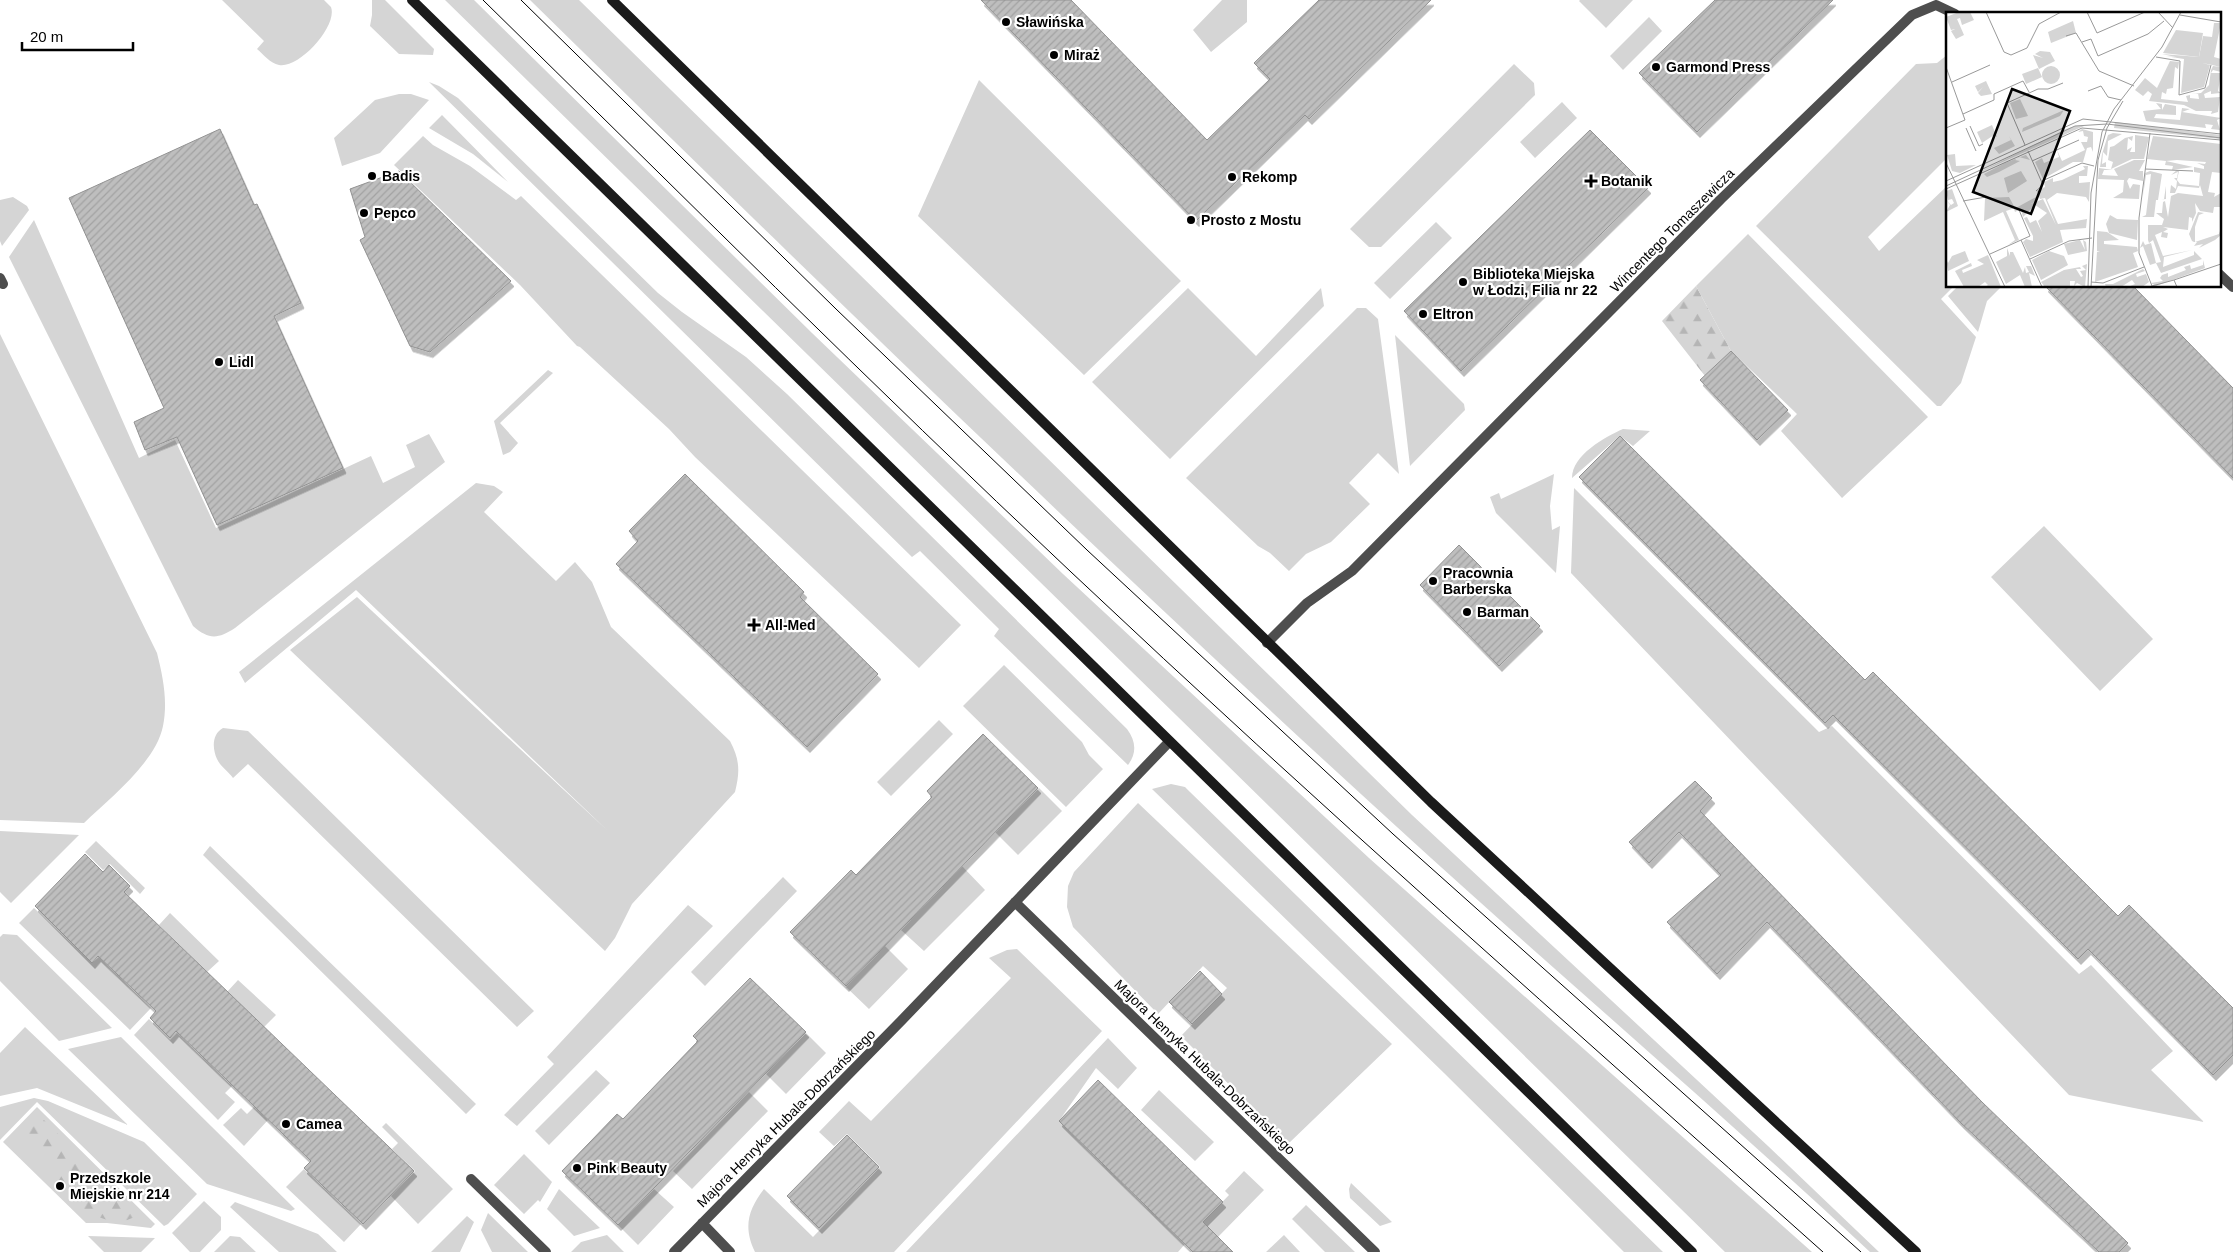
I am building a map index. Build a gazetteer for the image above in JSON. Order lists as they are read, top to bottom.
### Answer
{
  "streets": {
    "street": ["Wincentego Tomaszewicza", "Majora Henryka Hubala-Dobrzańskiego"]
  },
  "places": {
    "other": [
      "Sławińska",
      "Miraż",
      "Garmond Press",
      "Badis",
      "Rekomp",
      "Pepco",
      "Prosto z Mostu",
      "Biblioteka Miejska w Łodzi, Filia nr 22",
      "Eltron",
      "Lidl",
      "Pracownia Barberska",
      "Barman",
      "Camea",
      "Pink Beauty",
      "Przedszkole Miejskie nr 214"
    ],
    "health": ["Botanik", "All-Med"]
  },
  "scale_bar": "20 m"
}
